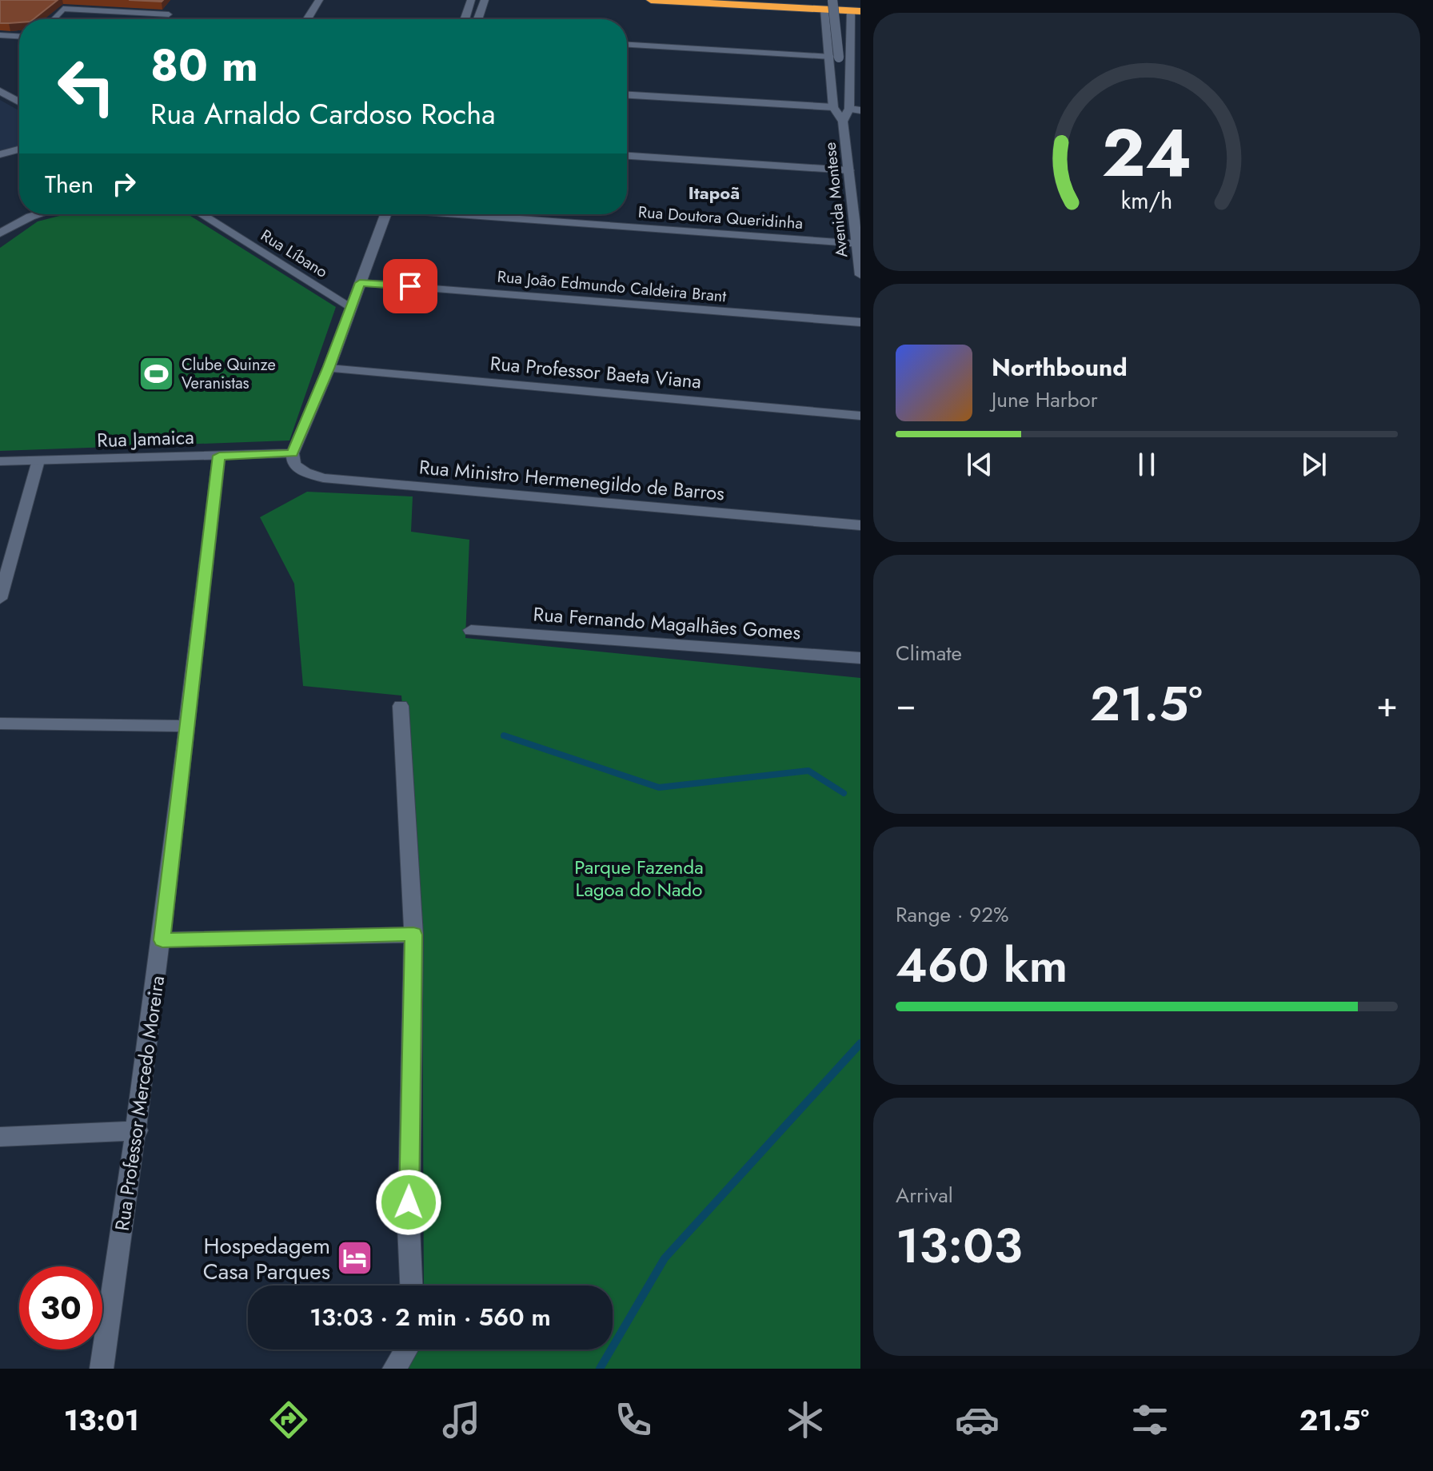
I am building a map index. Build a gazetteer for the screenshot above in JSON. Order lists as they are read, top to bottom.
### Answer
{
  "streets": {
    "street": [
      "Avenida Montese",
      "Rua Doutora Queridinha",
      "Rua Líbano",
      "Rua João Edmundo Caldeira Brant",
      "Rua Professor Baeta Viana",
      "Rua Jamaica",
      "Rua Ministro Hermenegildo de Barros",
      "Rua Fernando Magalhães Gomes",
      "Rua Professor Mercedo Moreira"
    ]
  },
  "crossings": [
    ["Avenida Montese", "Rua Doutora Queridinha"],
    ["Rua Jamaica", "Rua Ministro Hermenegildo de Barros"],
    ["Rua Jamaica", "Rua Professor Mercedo Moreira"]
  ],
  "districts": ["Itapoã"],
  "parks": ["Parque Fazenda Lagoa do Nado"],
  "places": {
    "sports": ["Clube Quinze Veranistas"],
    "hotel": ["Hospedagem Casa Parques"]
  },
  "page": {
    "turn": ["80 m", "Rua Arnaldo Cardoso Rocha"],
    "then": "Then",
    "song": ["Northbound", "June Harbor"],
    "tile": [
      "Climate",
      ["Range · 92%", "460 km"],
      ["Arrival", "13:03"]
    ],
    "heat": ["−", "21.5°", "+"],
    "limit": "30",
    "trip": "13:03 · 2 min · 560 m",
    "tabs": ["13:01", "21.5°"],
    "gauge": ["24", "km/h"]
  }
}
